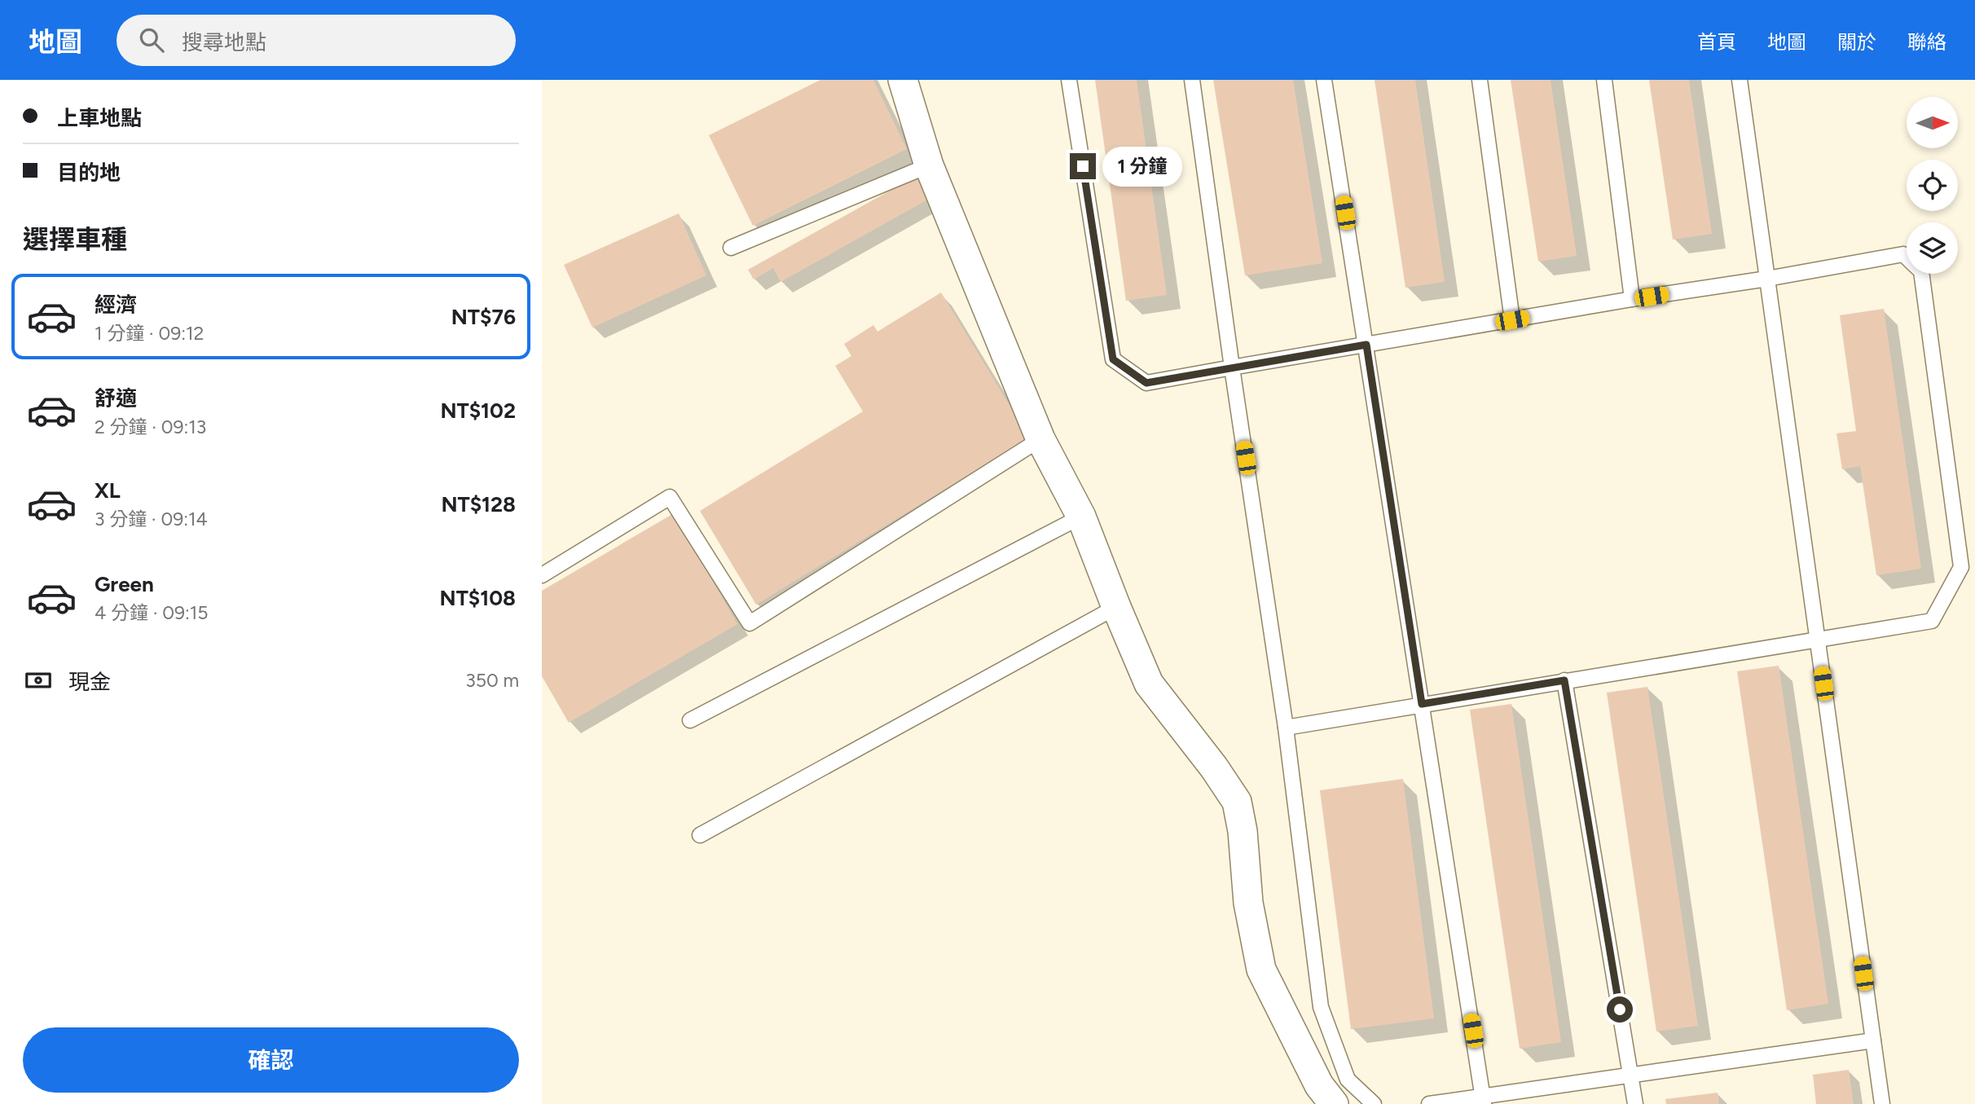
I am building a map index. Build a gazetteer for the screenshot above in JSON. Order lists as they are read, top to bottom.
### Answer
{
  "north": "right",
  "page": {
    "header": "地圖",
    "search": "搜尋地點",
    "nav": [
      "首頁",
      "地圖",
      "關於",
      "聯絡"
    ],
    "banner": ["上車地點", "目的地"],
    "bubble": "1 分鐘",
    "heading": "選擇車種",
    "list": [
      {
        "name": "經濟",
        "note": "1 分鐘 · 09:12",
        "value": "NT$76"
      },
      {
        "name": "舒適",
        "note": "2 分鐘 · 09:13",
        "value": "NT$102"
      },
      {
        "name": "XL",
        "note": "3 分鐘 · 09:14",
        "value": "NT$128"
      },
      {
        "name": "Green",
        "note": "4 分鐘 · 09:15",
        "value": "NT$108"
      }
    ],
    "pay": ["現金", "350 m"],
    "buttons": "確認"
  }
}
